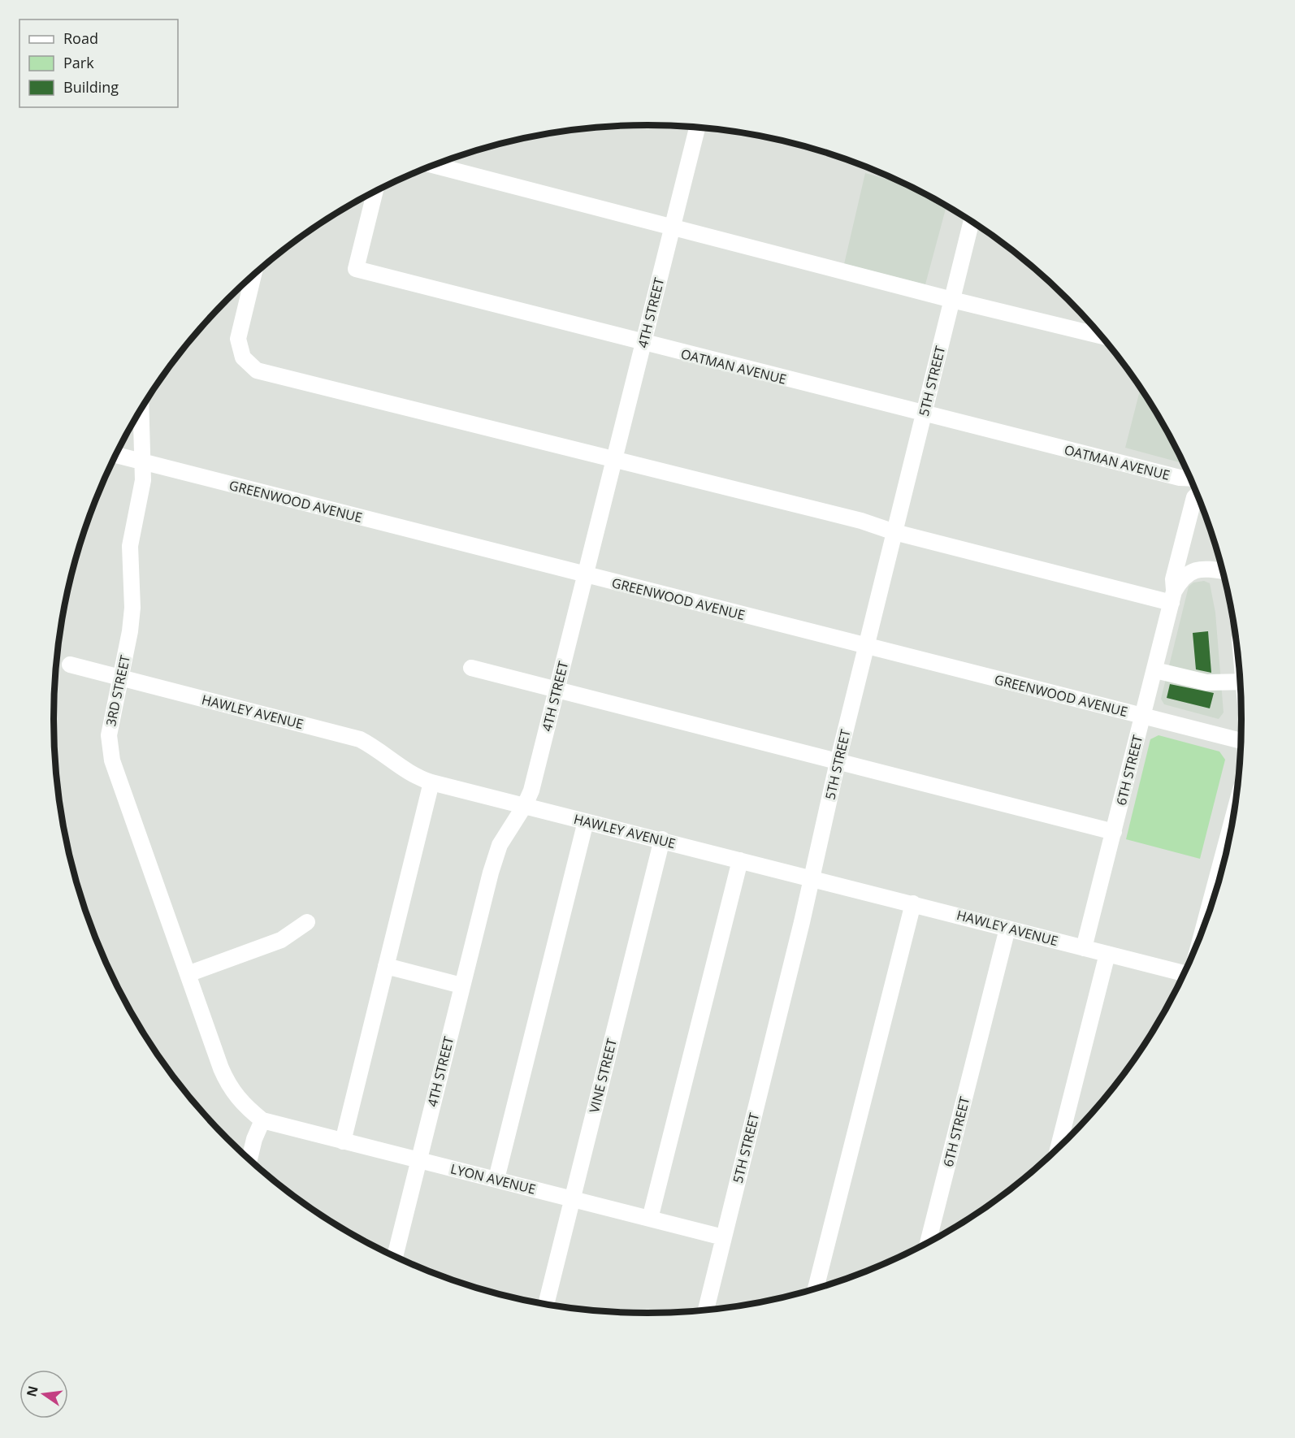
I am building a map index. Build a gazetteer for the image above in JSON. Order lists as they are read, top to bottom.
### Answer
{
  "streets": {
    "street": [
      "4TH STREET",
      "OATMAN AVENUE",
      "5TH STREET",
      "GREENWOOD AVENUE",
      "3RD STREET",
      "HAWLEY AVENUE",
      "6TH STREET",
      "VINE STREET",
      "LYON AVENUE"
    ]
  },
  "crossings": [
    ["4TH STREET", "OATMAN AVENUE"],
    ["4TH STREET", "GREENWOOD AVENUE"],
    ["4TH STREET", "HAWLEY AVENUE"],
    ["4TH STREET", "LYON AVENUE"],
    ["OATMAN AVENUE", "5TH STREET"],
    ["5TH STREET", "GREENWOOD AVENUE"],
    ["5TH STREET", "HAWLEY AVENUE"],
    ["5TH STREET", "LYON AVENUE"],
    ["GREENWOOD AVENUE", "3RD STREET"],
    ["GREENWOOD AVENUE", "6TH STREET"],
    ["3RD STREET", "HAWLEY AVENUE"],
    ["3RD STREET", "LYON AVENUE"],
    ["HAWLEY AVENUE", "6TH STREET"],
    ["HAWLEY AVENUE", "VINE STREET"],
    ["VINE STREET", "LYON AVENUE"]
  ],
  "legend": ["Road", "Park", "Building"],
  "north": "left"
}
